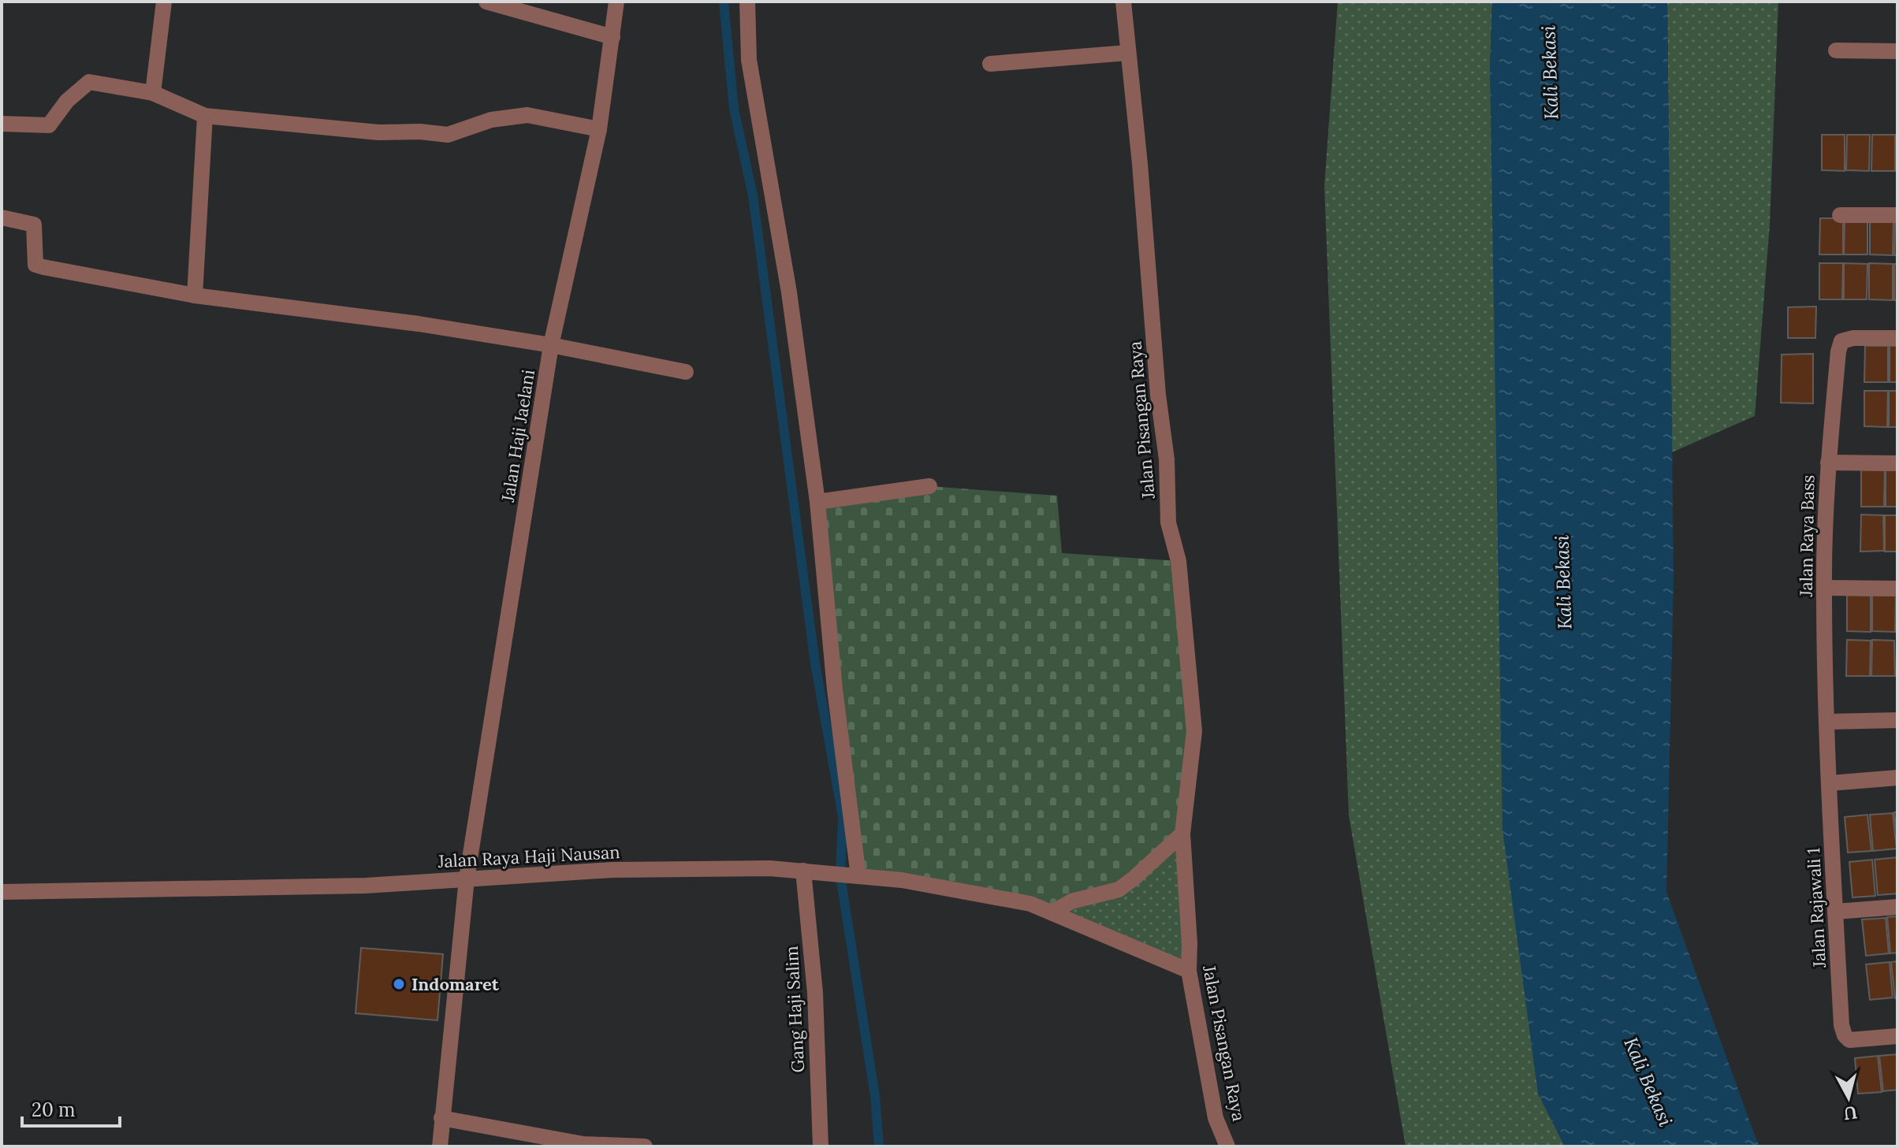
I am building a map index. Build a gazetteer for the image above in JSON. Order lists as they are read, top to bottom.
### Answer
{
  "streets": {
    "street": [
      "Jalan Pisangan Raya",
      "Jalan Haji Jaelani",
      "Jalan Raya Bass",
      "Jalan Raya Haji Nausan",
      "Jalan Rajawali 1",
      "Gang Haji Salim"
    ]
  },
  "crossings": [
    ["Jalan Pisangan Raya", "Jalan Raya Haji Nausan"],
    ["Jalan Haji Jaelani", "Jalan Raya Haji Nausan"],
    ["Jalan Raya Bass", "Jalan Rajawali 1"],
    ["Jalan Raya Haji Nausan", "Gang Haji Salim"]
  ],
  "water": ["Kali Bekasi"],
  "places": ["Indomaret"],
  "scale_bar": "20 m",
  "north": "bottom"
}
